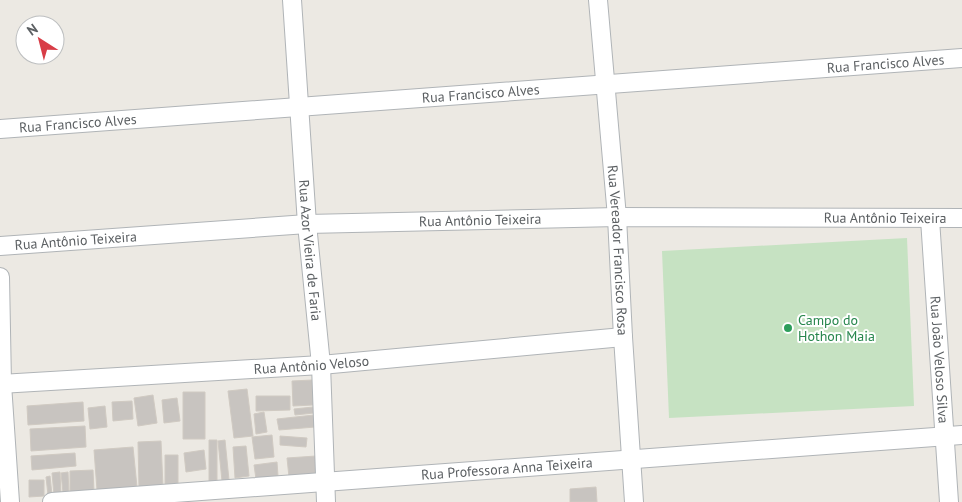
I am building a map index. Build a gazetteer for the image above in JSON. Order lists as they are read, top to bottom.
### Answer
{
  "streets": {
    "street": [
      "Rua Francisco Alves",
      "Rua Antônio Teixeira",
      "Rua Azor Vieira de Faria",
      "Rua Vereador Francisco Rosa",
      "Rua João Veloso Silva",
      "Rua Antônio Veloso",
      "Rua Professora Anna Teixeira"
    ]
  },
  "crossings": [
    ["Rua Francisco Alves", "Rua Azor Vieira de Faria"],
    ["Rua Francisco Alves", "Rua Vereador Francisco Rosa"],
    ["Rua Antônio Teixeira", "Rua Azor Vieira de Faria"],
    ["Rua Antônio Teixeira", "Rua Vereador Francisco Rosa"],
    ["Rua Antônio Teixeira", "Rua João Veloso Silva"],
    ["Rua Azor Vieira de Faria", "Rua Antônio Veloso"],
    ["Rua Azor Vieira de Faria", "Rua Professora Anna Teixeira"],
    ["Rua Vereador Francisco Rosa", "Rua Antônio Veloso"],
    ["Rua Vereador Francisco Rosa", "Rua Professora Anna Teixeira"],
    ["Rua João Veloso Silva", "Rua Professora Anna Teixeira"]
  ],
  "places": ["Campo do Hothon Maia"],
  "north": "top left"
}
